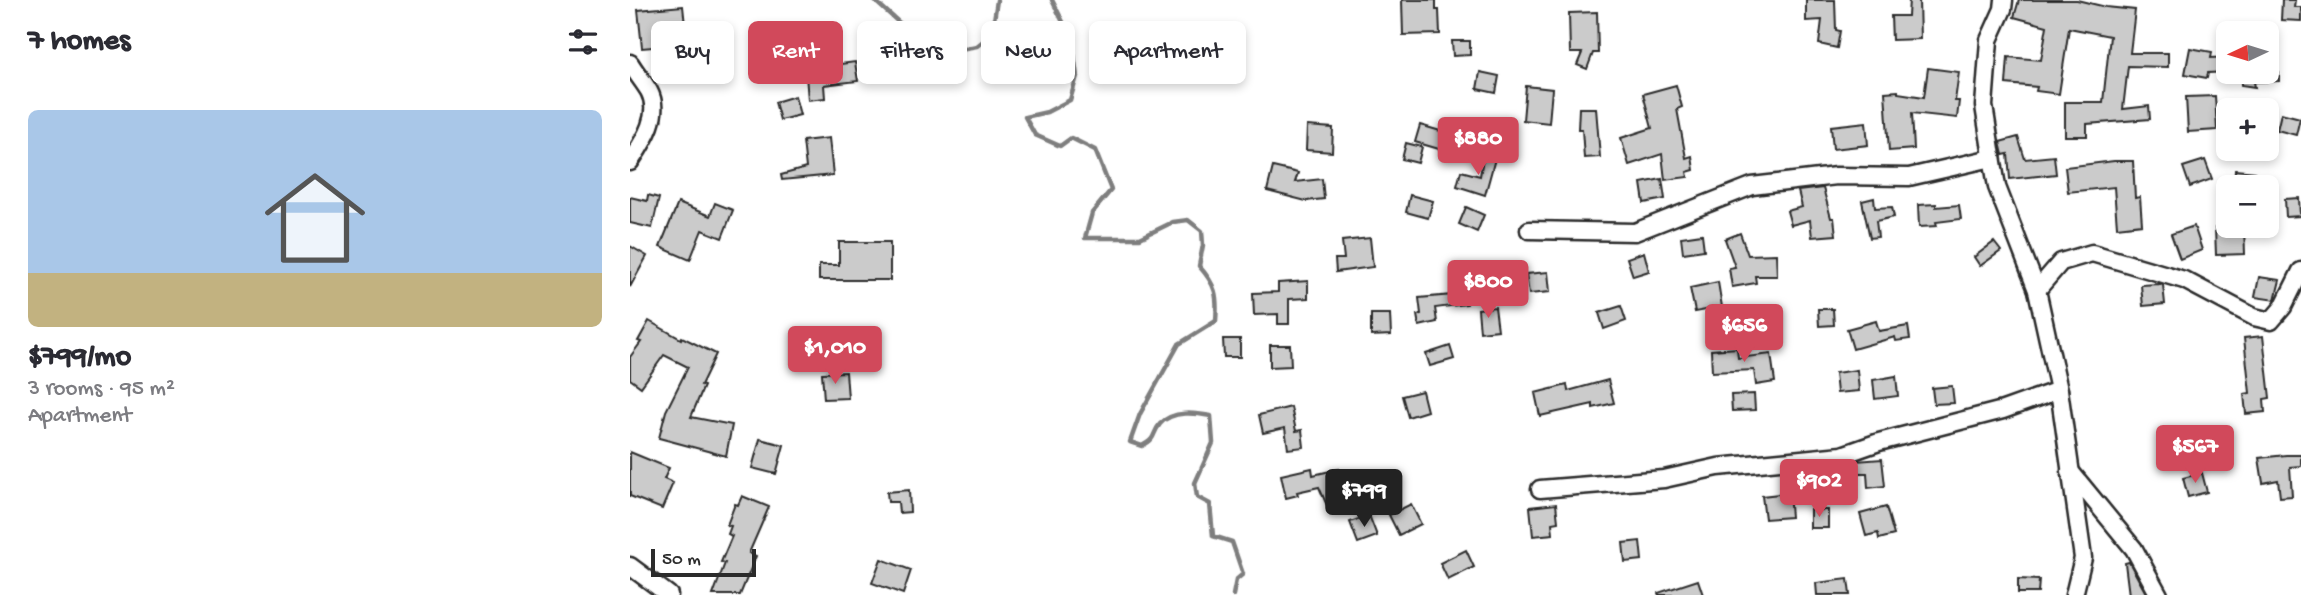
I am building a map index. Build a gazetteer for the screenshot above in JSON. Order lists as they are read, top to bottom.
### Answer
{
  "scale_bar": "50 m",
  "north": "left",
  "page": {
    "heading": "7 homes",
    "map_buttons": ["+", "−"],
    "chip": [
      "Buy",
      "Rent",
      "Filters",
      "New",
      "Apartment"
    ],
    "list": [
      {
        "name": "$799/mo",
        "note": "3 rooms · 95 m² · Apartment"
      }
    ],
    "price": [
      "$880",
      "$800",
      "$656",
      "$1,010",
      "$567",
      "$902",
      "$799"
    ],
    "scale": "50 m"
  }
}
